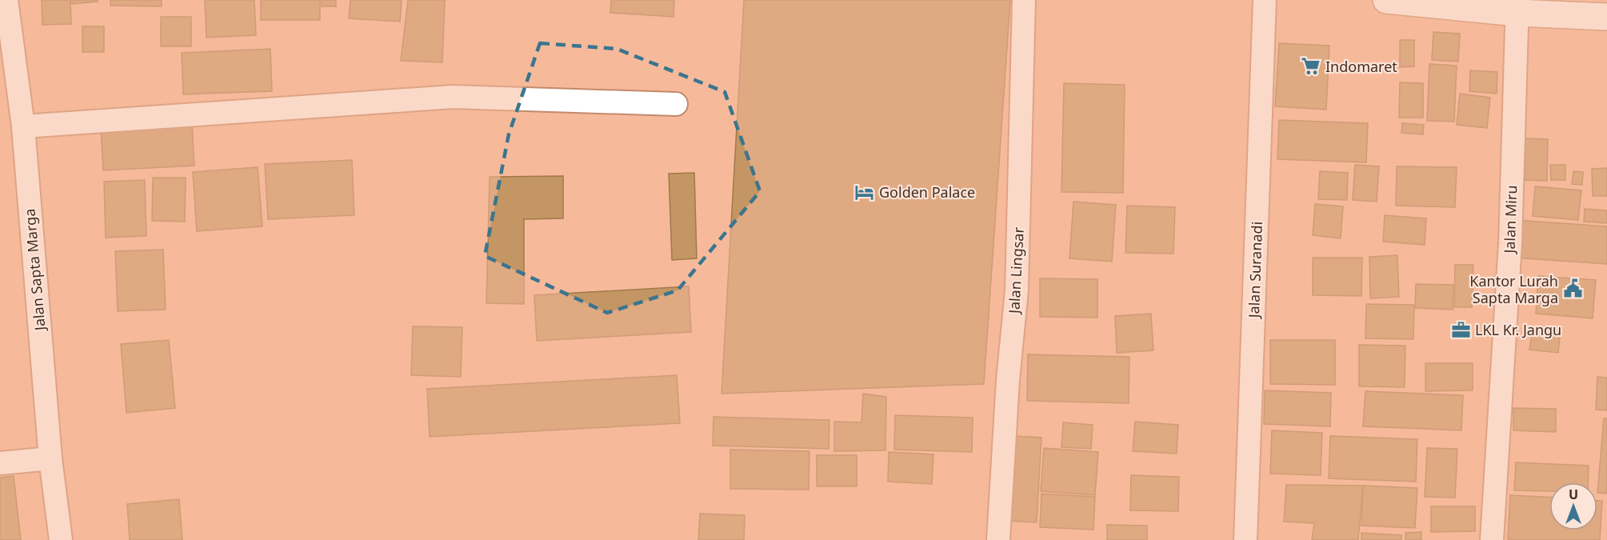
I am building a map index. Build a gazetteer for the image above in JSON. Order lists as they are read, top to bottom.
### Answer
{
  "streets": {
    "street": [
      "Jalan Miru",
      "Jalan Sapta Marga",
      "Jalan Suranadi",
      "Jalan Lingsar"
    ]
  },
  "places": {
    "supermarket": ["Indomaret"],
    "hotel": ["Golden Palace"],
    "public building": ["Kantor Lurah Sapta Marga"],
    "office": ["LKL Kr. Jangu"]
  },
  "north": "top"
}
